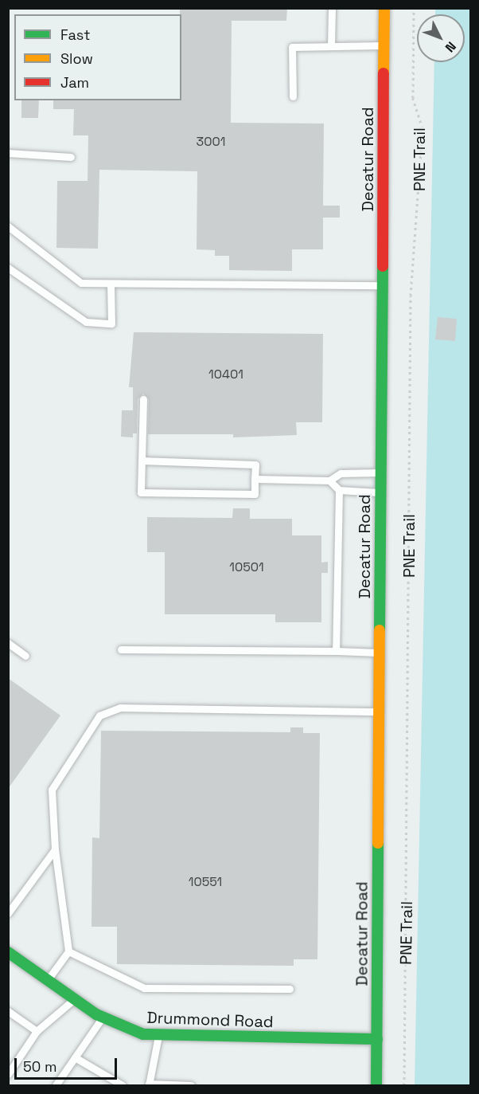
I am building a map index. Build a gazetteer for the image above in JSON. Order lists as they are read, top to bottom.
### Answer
{
  "streets": {
    "street": ["Decatur Road", "Drummond Road"],
    "path": ["PNE Trail"]
  },
  "crossings": [
    ["Decatur Road", "Drummond Road"]
  ],
  "house_numbers": [
    "3001",
    "10401",
    "10501",
    "10551"
  ],
  "legend": ["Fast", "Slow", "Jam"],
  "scale_bar": "50 m",
  "north": "bottom right"
}
